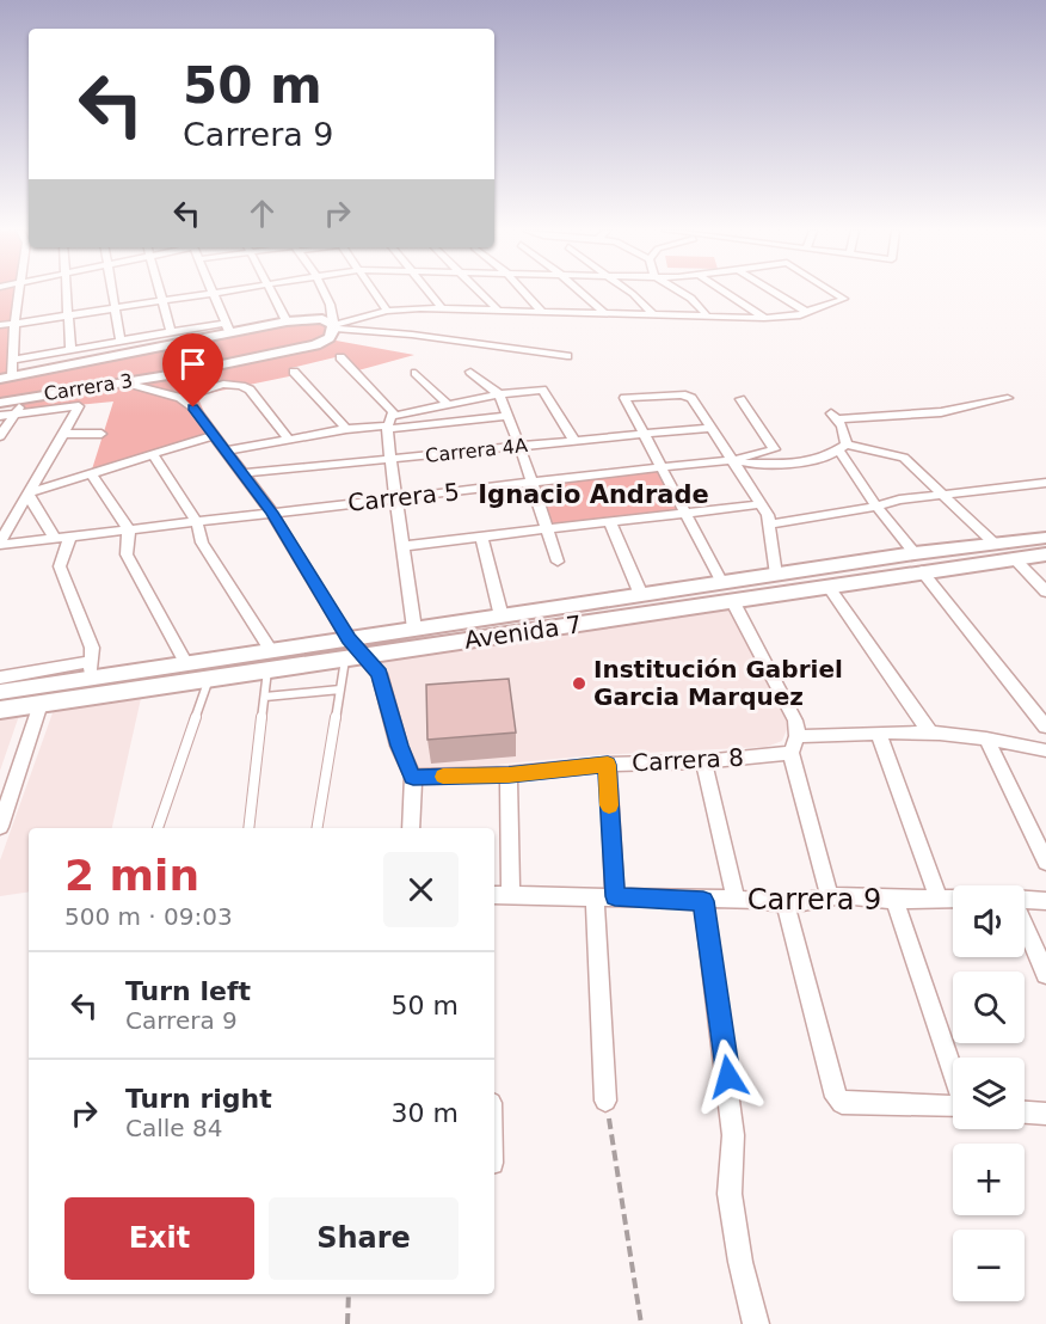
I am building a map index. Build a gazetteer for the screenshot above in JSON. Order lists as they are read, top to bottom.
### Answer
{
  "streets": {
    "main road": ["Carrera 3", "Avenida 7"],
    "street": [
      "Carrera 4A",
      "Carrera 5",
      "Carrera 8",
      "Carrera 9"
    ]
  },
  "districts": ["Ignacio Andrade"],
  "places": ["Institución Gabriel Garcia Marquez"],
  "page": {
    "turn": ["50 m", "Carrera 9"],
    "heading": ["2 min", "500 m · 09:03"],
    "map_buttons": ["+", "−"],
    "list": [
      {
        "name": "Turn left",
        "note": "Carrera 9",
        "value": "50 m"
      },
      {
        "name": "Turn right",
        "note": "Calle 84",
        "value": "30 m"
      }
    ],
    "buttons": ["Exit", "Share"]
  }
}
